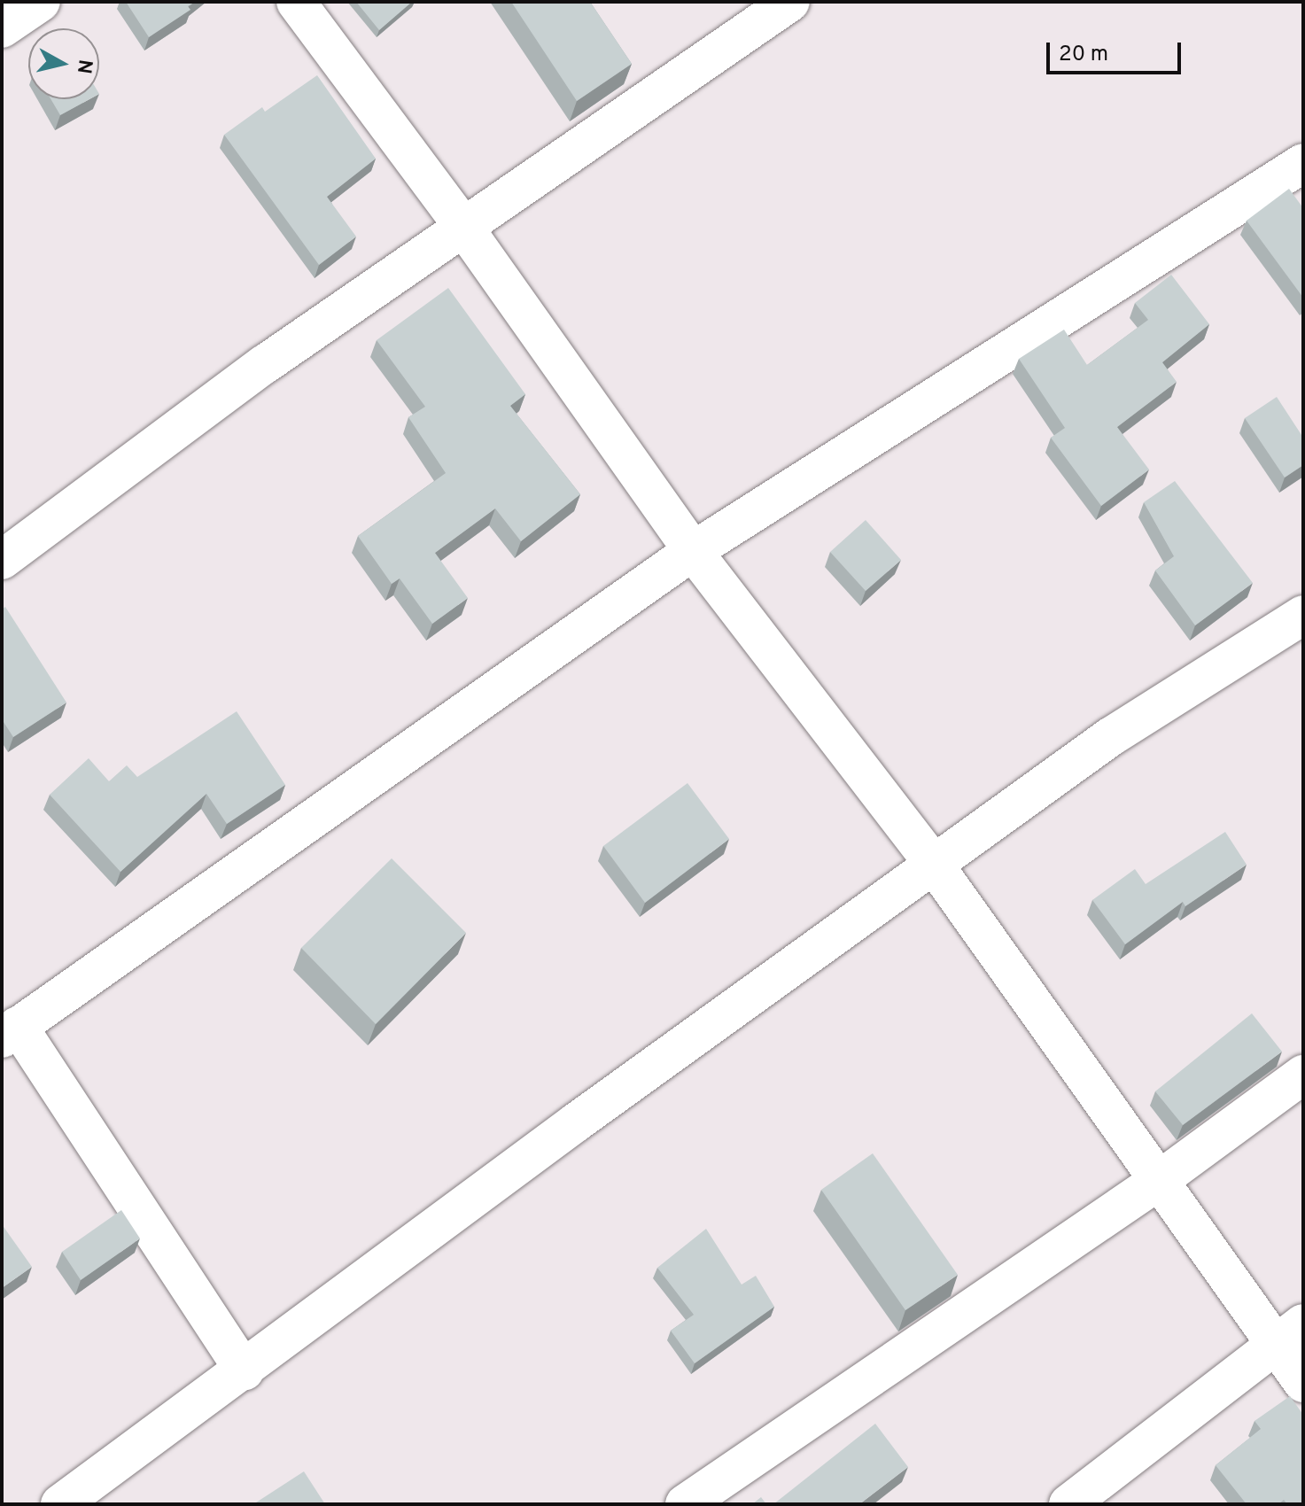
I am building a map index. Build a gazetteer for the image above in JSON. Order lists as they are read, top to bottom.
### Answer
{
  "scale_bar": "20 m",
  "north": "right"
}
